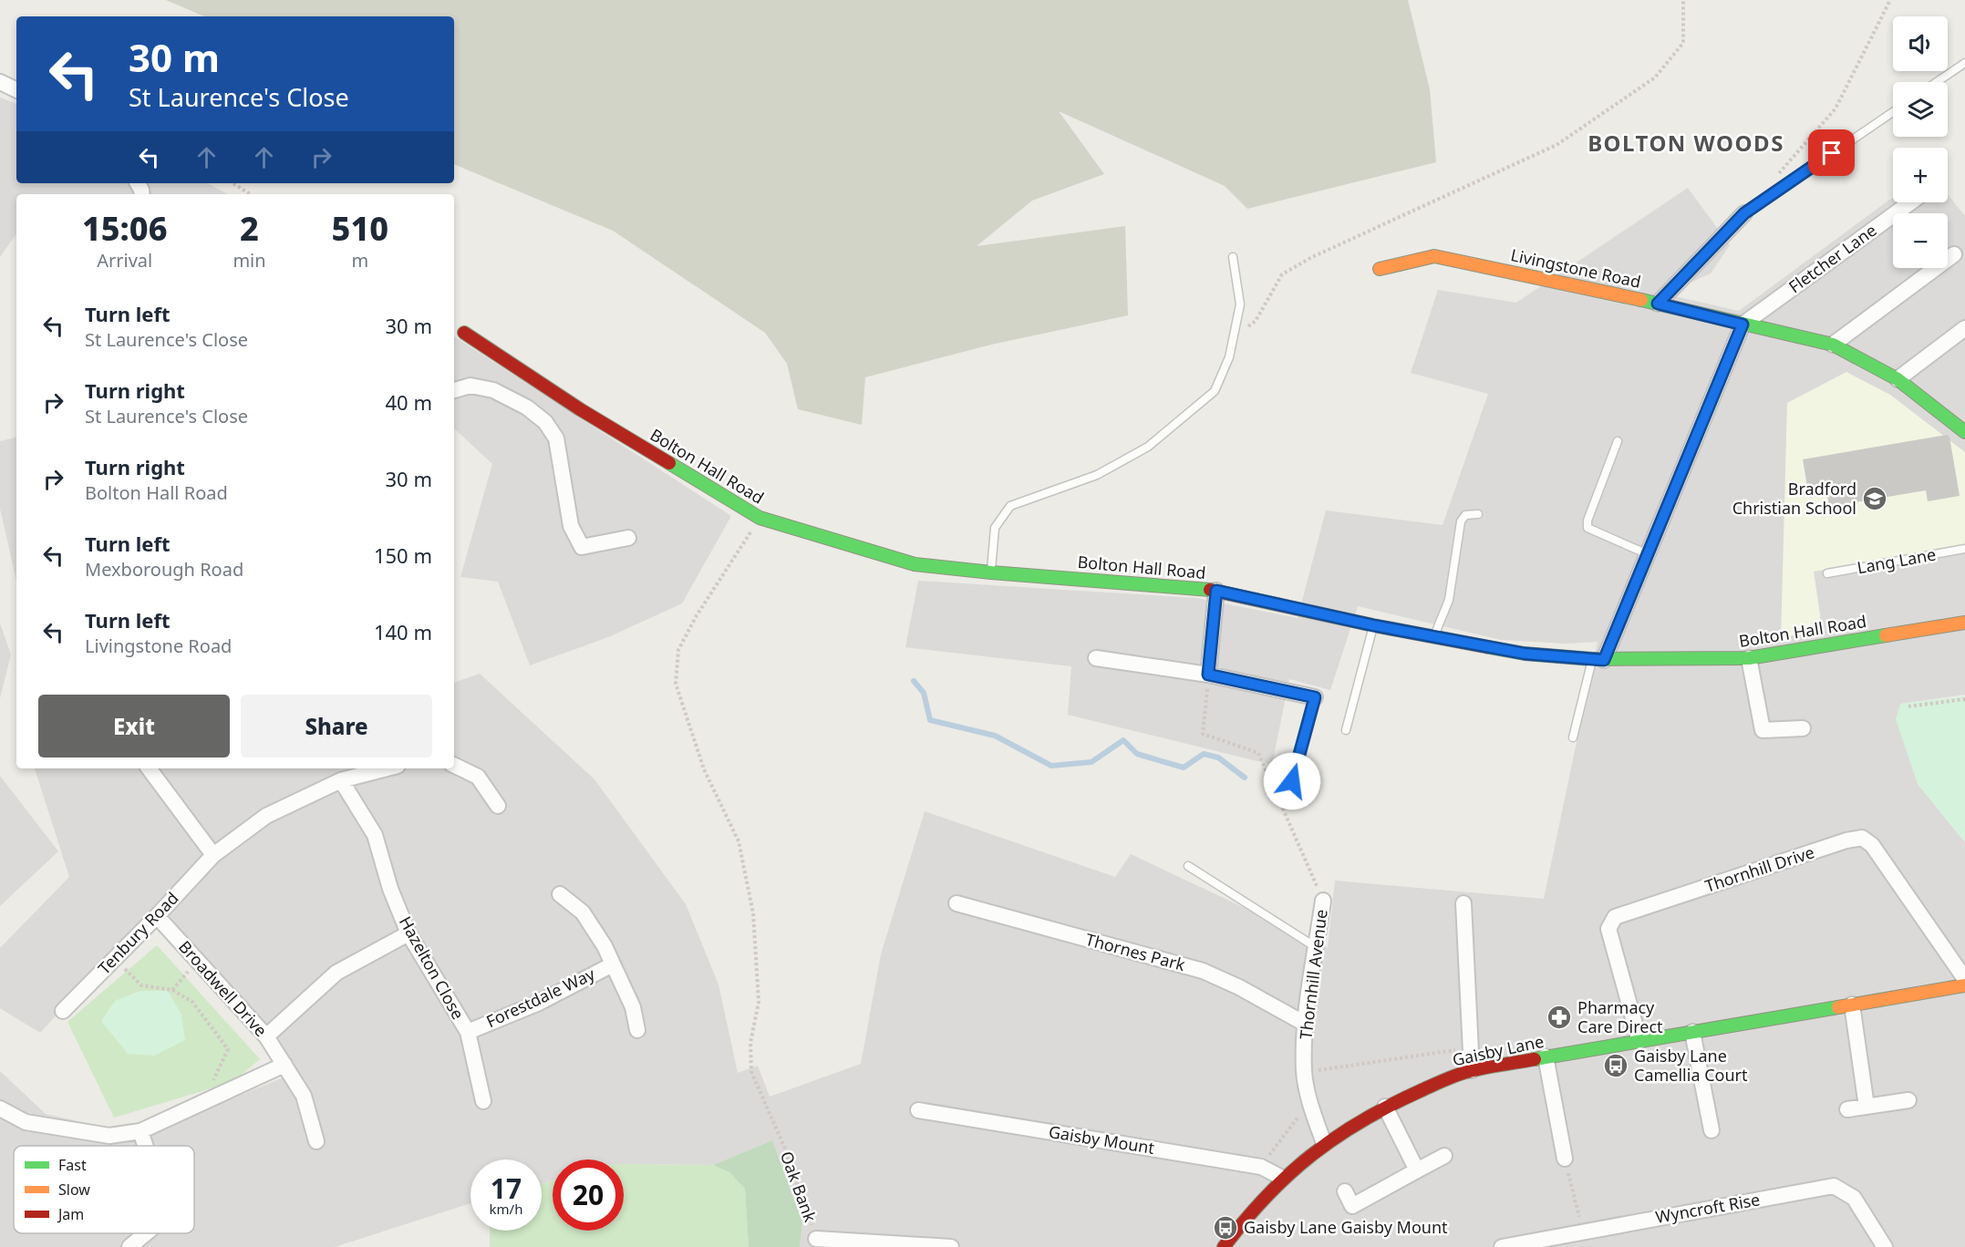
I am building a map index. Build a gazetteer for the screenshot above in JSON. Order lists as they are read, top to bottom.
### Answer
{
  "streets": {
    "street": [
      "Fletcher Lane",
      "Livingstone Road",
      "Bolton Hall Road",
      "Thornhill Drive",
      "Tenbury Road",
      "Thornes Park",
      "Hazelton Close",
      "Thornhill Avenue",
      "Broadwell Drive",
      "Forestdale Way",
      "Gaisby Lane",
      "Gaisby Mount",
      "Oak Bank",
      "Wyncroft Rise"
    ],
    "lane": ["Lang Lane"]
  },
  "crossings": [
    ["Fletcher Lane", "Livingstone Road"],
    ["Bolton Hall Road", "Oak Bank"],
    ["Thornhill Drive", "Gaisby Lane"],
    ["Tenbury Road", "Hazelton Close"],
    ["Tenbury Road", "Broadwell Drive"],
    ["Thornes Park", "Thornhill Avenue"],
    ["Hazelton Close", "Forestdale Way"],
    ["Thornhill Avenue", "Gaisby Lane"],
    ["Gaisby Lane", "Gaisby Mount"]
  ],
  "districts": ["BOLTON WOODS"],
  "places": {
    "school or university": ["Bradford Christian School"],
    "pharmacy": ["Pharmacy Care Direct"],
    "bus stop": ["Gaisby Lane Camellia Court", "Gaisby Lane Gaisby Mount"]
  },
  "legend": ["Fast", "Slow", "Jam"],
  "page": {
    "map_buttons": ["+", "−"],
    "turn": ["30 m", "St Laurence's Close"],
    "eta": [
      "15:06",
      "Arrival",
      "2",
      "min",
      "510",
      "m"
    ],
    "list": [
      {
        "name": "Turn left",
        "note": "St Laurence's Close",
        "value": "30 m"
      },
      {
        "name": "Turn right",
        "note": "St Laurence's Close",
        "value": "40 m"
      },
      {
        "name": "Turn right",
        "note": "Bolton Hall Road",
        "value": "30 m"
      },
      {
        "name": "Turn left",
        "note": "Mexborough Road",
        "value": "150 m"
      },
      {
        "name": "Turn left",
        "note": "Livingstone Road",
        "value": "140 m"
      }
    ],
    "buttons": ["Exit", "Share"],
    "speed": "17 km/h",
    "limit": "20"
  }
}
